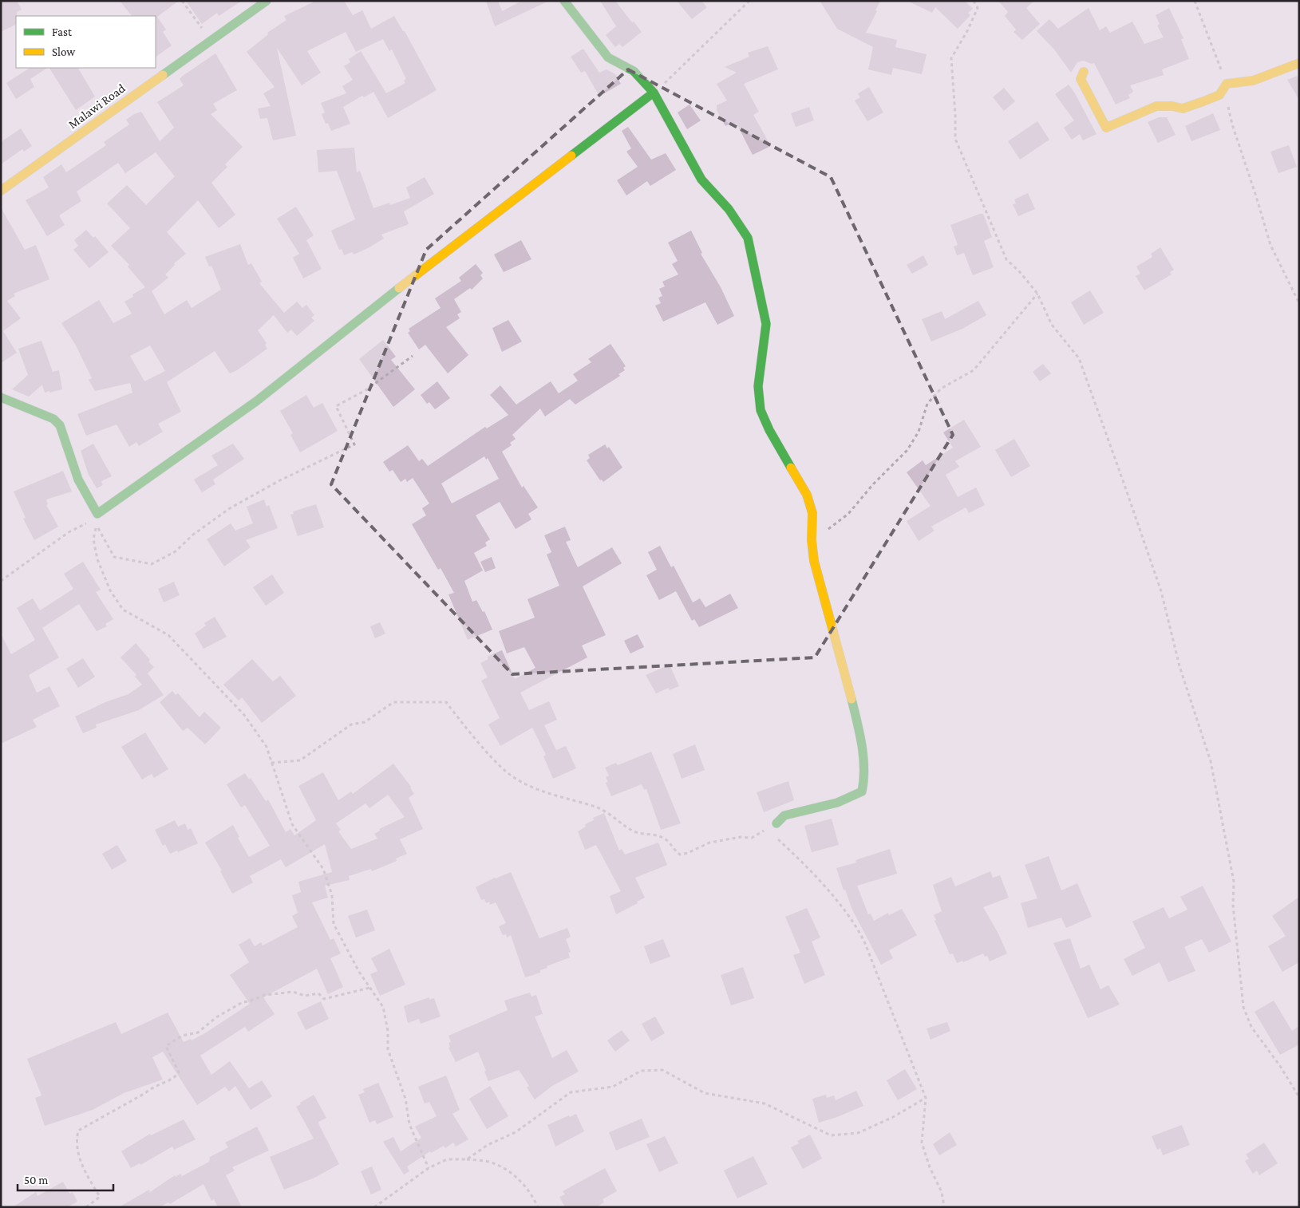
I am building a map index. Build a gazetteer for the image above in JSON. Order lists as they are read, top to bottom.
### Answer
{
  "streets": {
    "street": ["Malawi Road"]
  },
  "legend": ["Fast", "Slow"],
  "scale_bar": "50 m"
}
